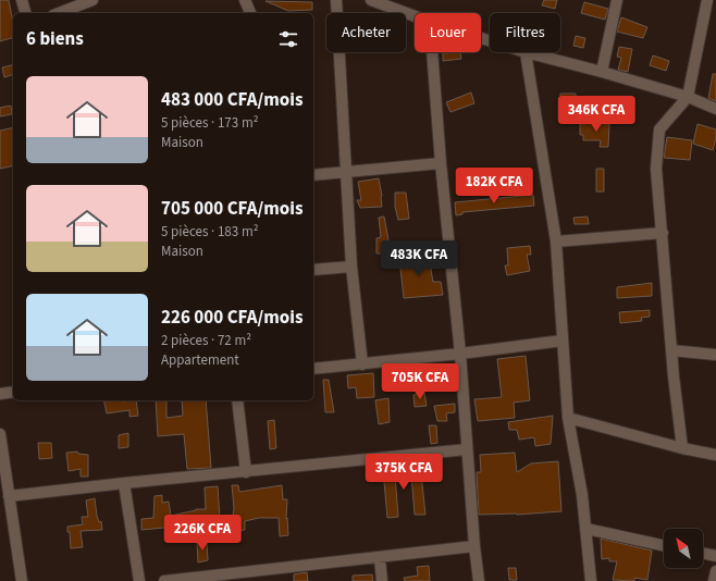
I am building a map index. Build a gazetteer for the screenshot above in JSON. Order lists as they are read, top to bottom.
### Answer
{
  "north": "top left",
  "page": {
    "chip": ["Acheter", "Louer", "Filtres"],
    "heading": "6 biens",
    "list": [
      {
        "name": "483 000 CFA/mois",
        "note": "5 pièces · 173 m² · Maison"
      },
      {
        "name": "705 000 CFA/mois",
        "note": "5 pièces · 183 m² · Maison"
      },
      {
        "name": "226 000 CFA/mois",
        "note": "2 pièces · 72 m² · Appartement"
      }
    ],
    "price": [
      "346K CFA",
      "182K CFA",
      "483K CFA",
      "705K CFA",
      "375K CFA",
      "226K CFA"
    ]
  }
}
